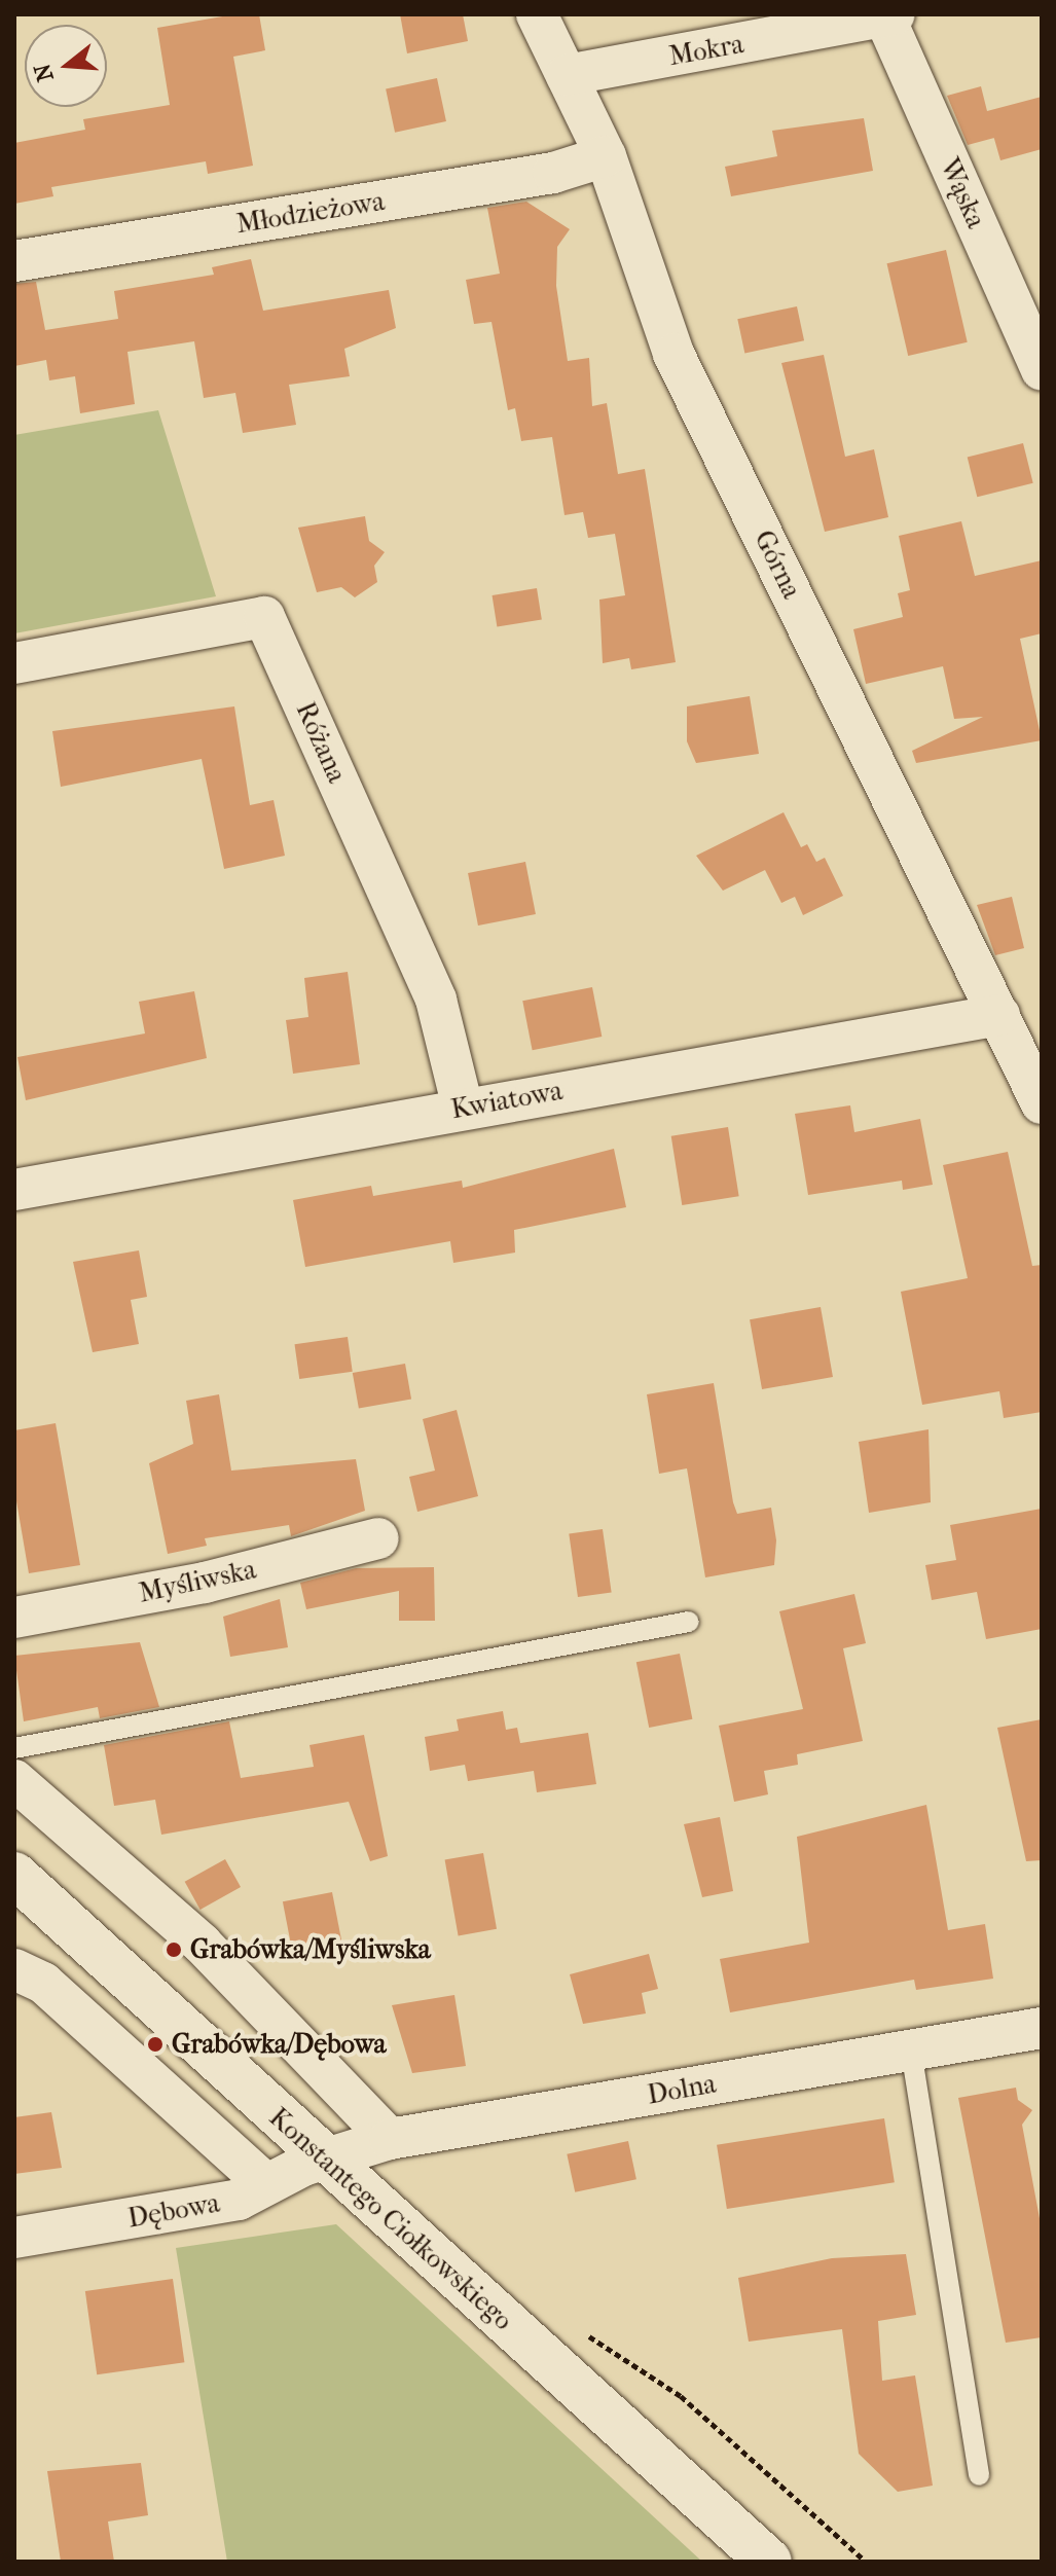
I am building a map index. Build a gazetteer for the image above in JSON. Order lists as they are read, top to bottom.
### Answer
{
  "streets": {
    "street": [
      "Mokra",
      "Wąska",
      "Młodzieżowa",
      "Górna",
      "Różana",
      "Kwiatowa",
      "Myśliwska",
      "Dolna",
      "Dębowa",
      "Konstantego Ciołkowskiego"
    ]
  },
  "crossings": [
    ["Mokra", "Wąska"],
    ["Mokra", "Górna"],
    ["Młodzieżowa", "Górna"],
    ["Górna", "Kwiatowa"],
    ["Różana", "Kwiatowa"],
    ["Dolna", "Dębowa"],
    ["Dolna", "Konstantego Ciołkowskiego"],
    ["Dębowa", "Konstantego Ciołkowskiego"]
  ],
  "places": ["Grabówka/Myśliwska", "Grabówka/Dębowa"],
  "north": "left"
}
